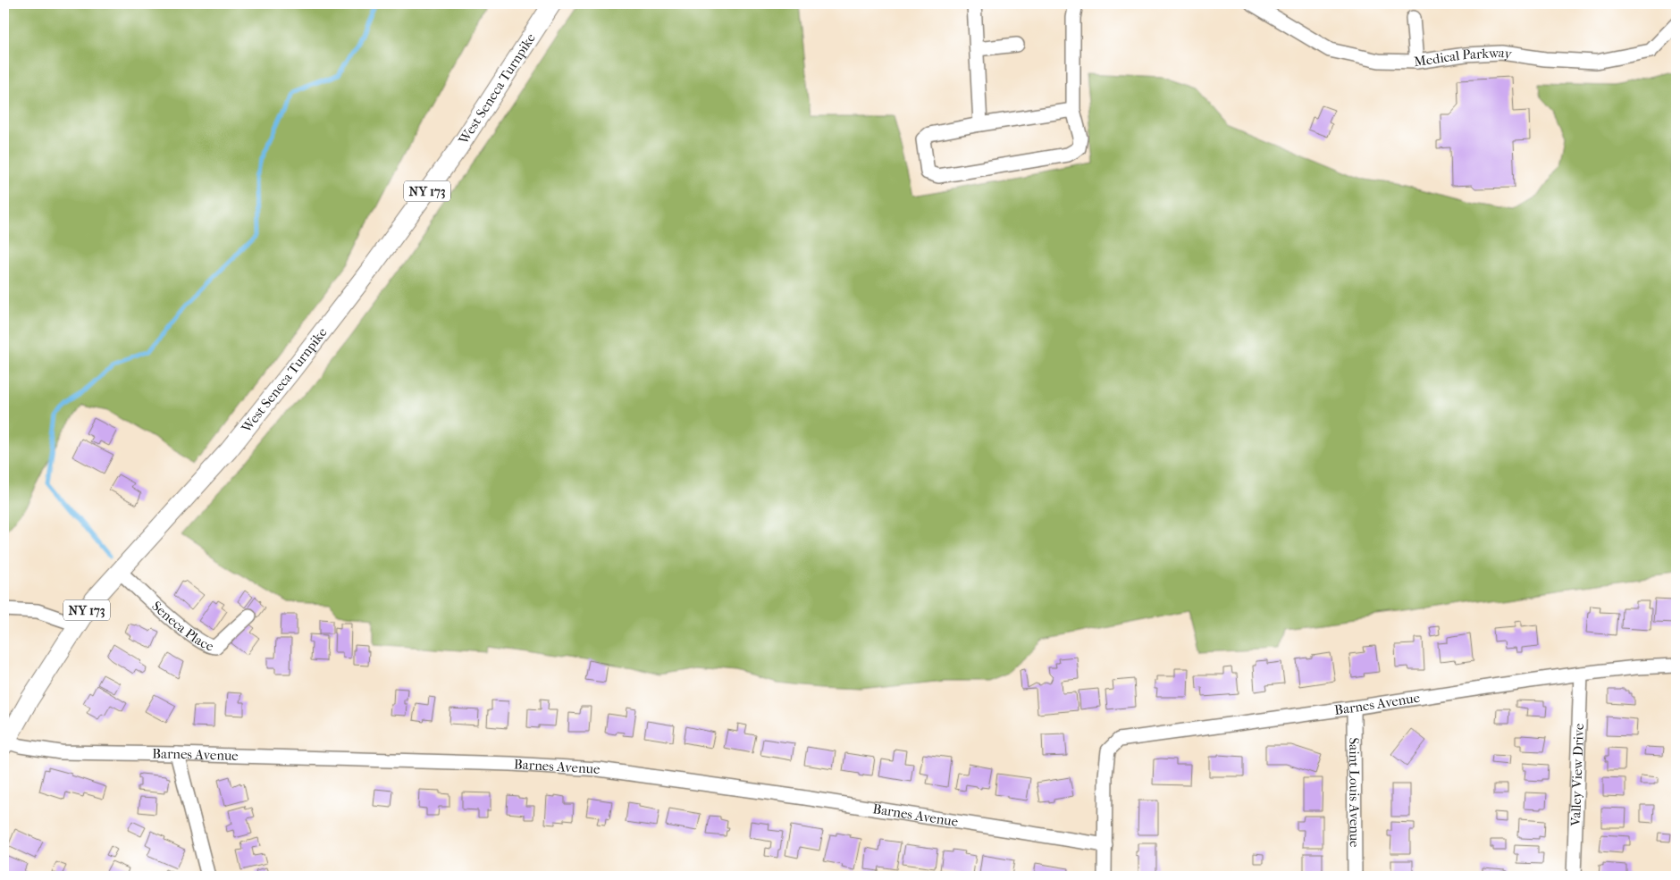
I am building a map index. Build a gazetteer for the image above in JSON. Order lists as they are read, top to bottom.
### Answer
{
  "streets": {
    "main road": ["West Seneca Turnpike", "NY 173"],
    "street": [
      "Medical Parkway",
      "Seneca Place",
      "Barnes Avenue",
      "Valley View Drive",
      "Saint Louis Avenue"
    ]
  },
  "crossings": [
    ["West Seneca Turnpike", "Seneca Place"],
    ["West Seneca Turnpike", "Barnes Avenue"],
    ["Barnes Avenue", "Valley View Drive"],
    ["Barnes Avenue", "Saint Louis Avenue"]
  ]
}
